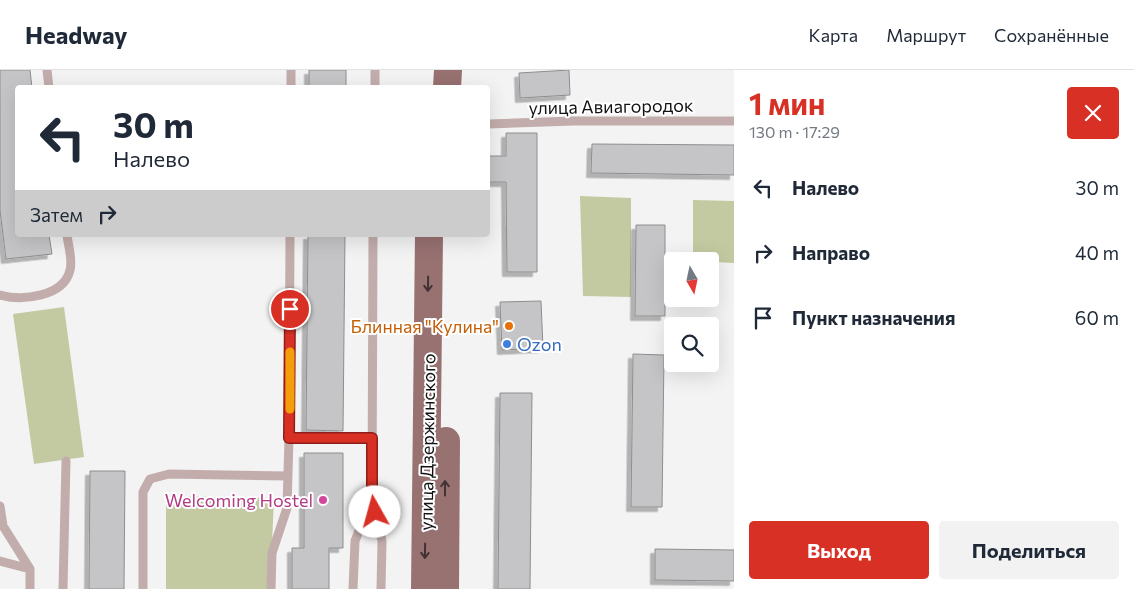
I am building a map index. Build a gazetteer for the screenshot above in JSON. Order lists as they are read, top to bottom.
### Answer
{
  "streets": {
    "main road": ["улица Дзержинского"],
    "lane": ["улица Авиагородок"]
  },
  "places": ["Блинная \"Кулина\"", "Ozon", "Welcoming Hostel"],
  "north": "bottom",
  "page": {
    "header": "Headway",
    "nav": ["Карта", "Маршрут", "Сохранённые"],
    "heading": ["1 мин", "130 m · 17:29"],
    "turn": ["30 m", "Налево"],
    "list": [
      {
        "name": "Налево",
        "value": "30 m"
      },
      {
        "name": "Направо",
        "value": "40 m"
      },
      {
        "name": "Пункт назначения",
        "value": "60 m"
      }
    ],
    "then": "Затем",
    "buttons": ["Выход", "Поделиться"]
  }
}
